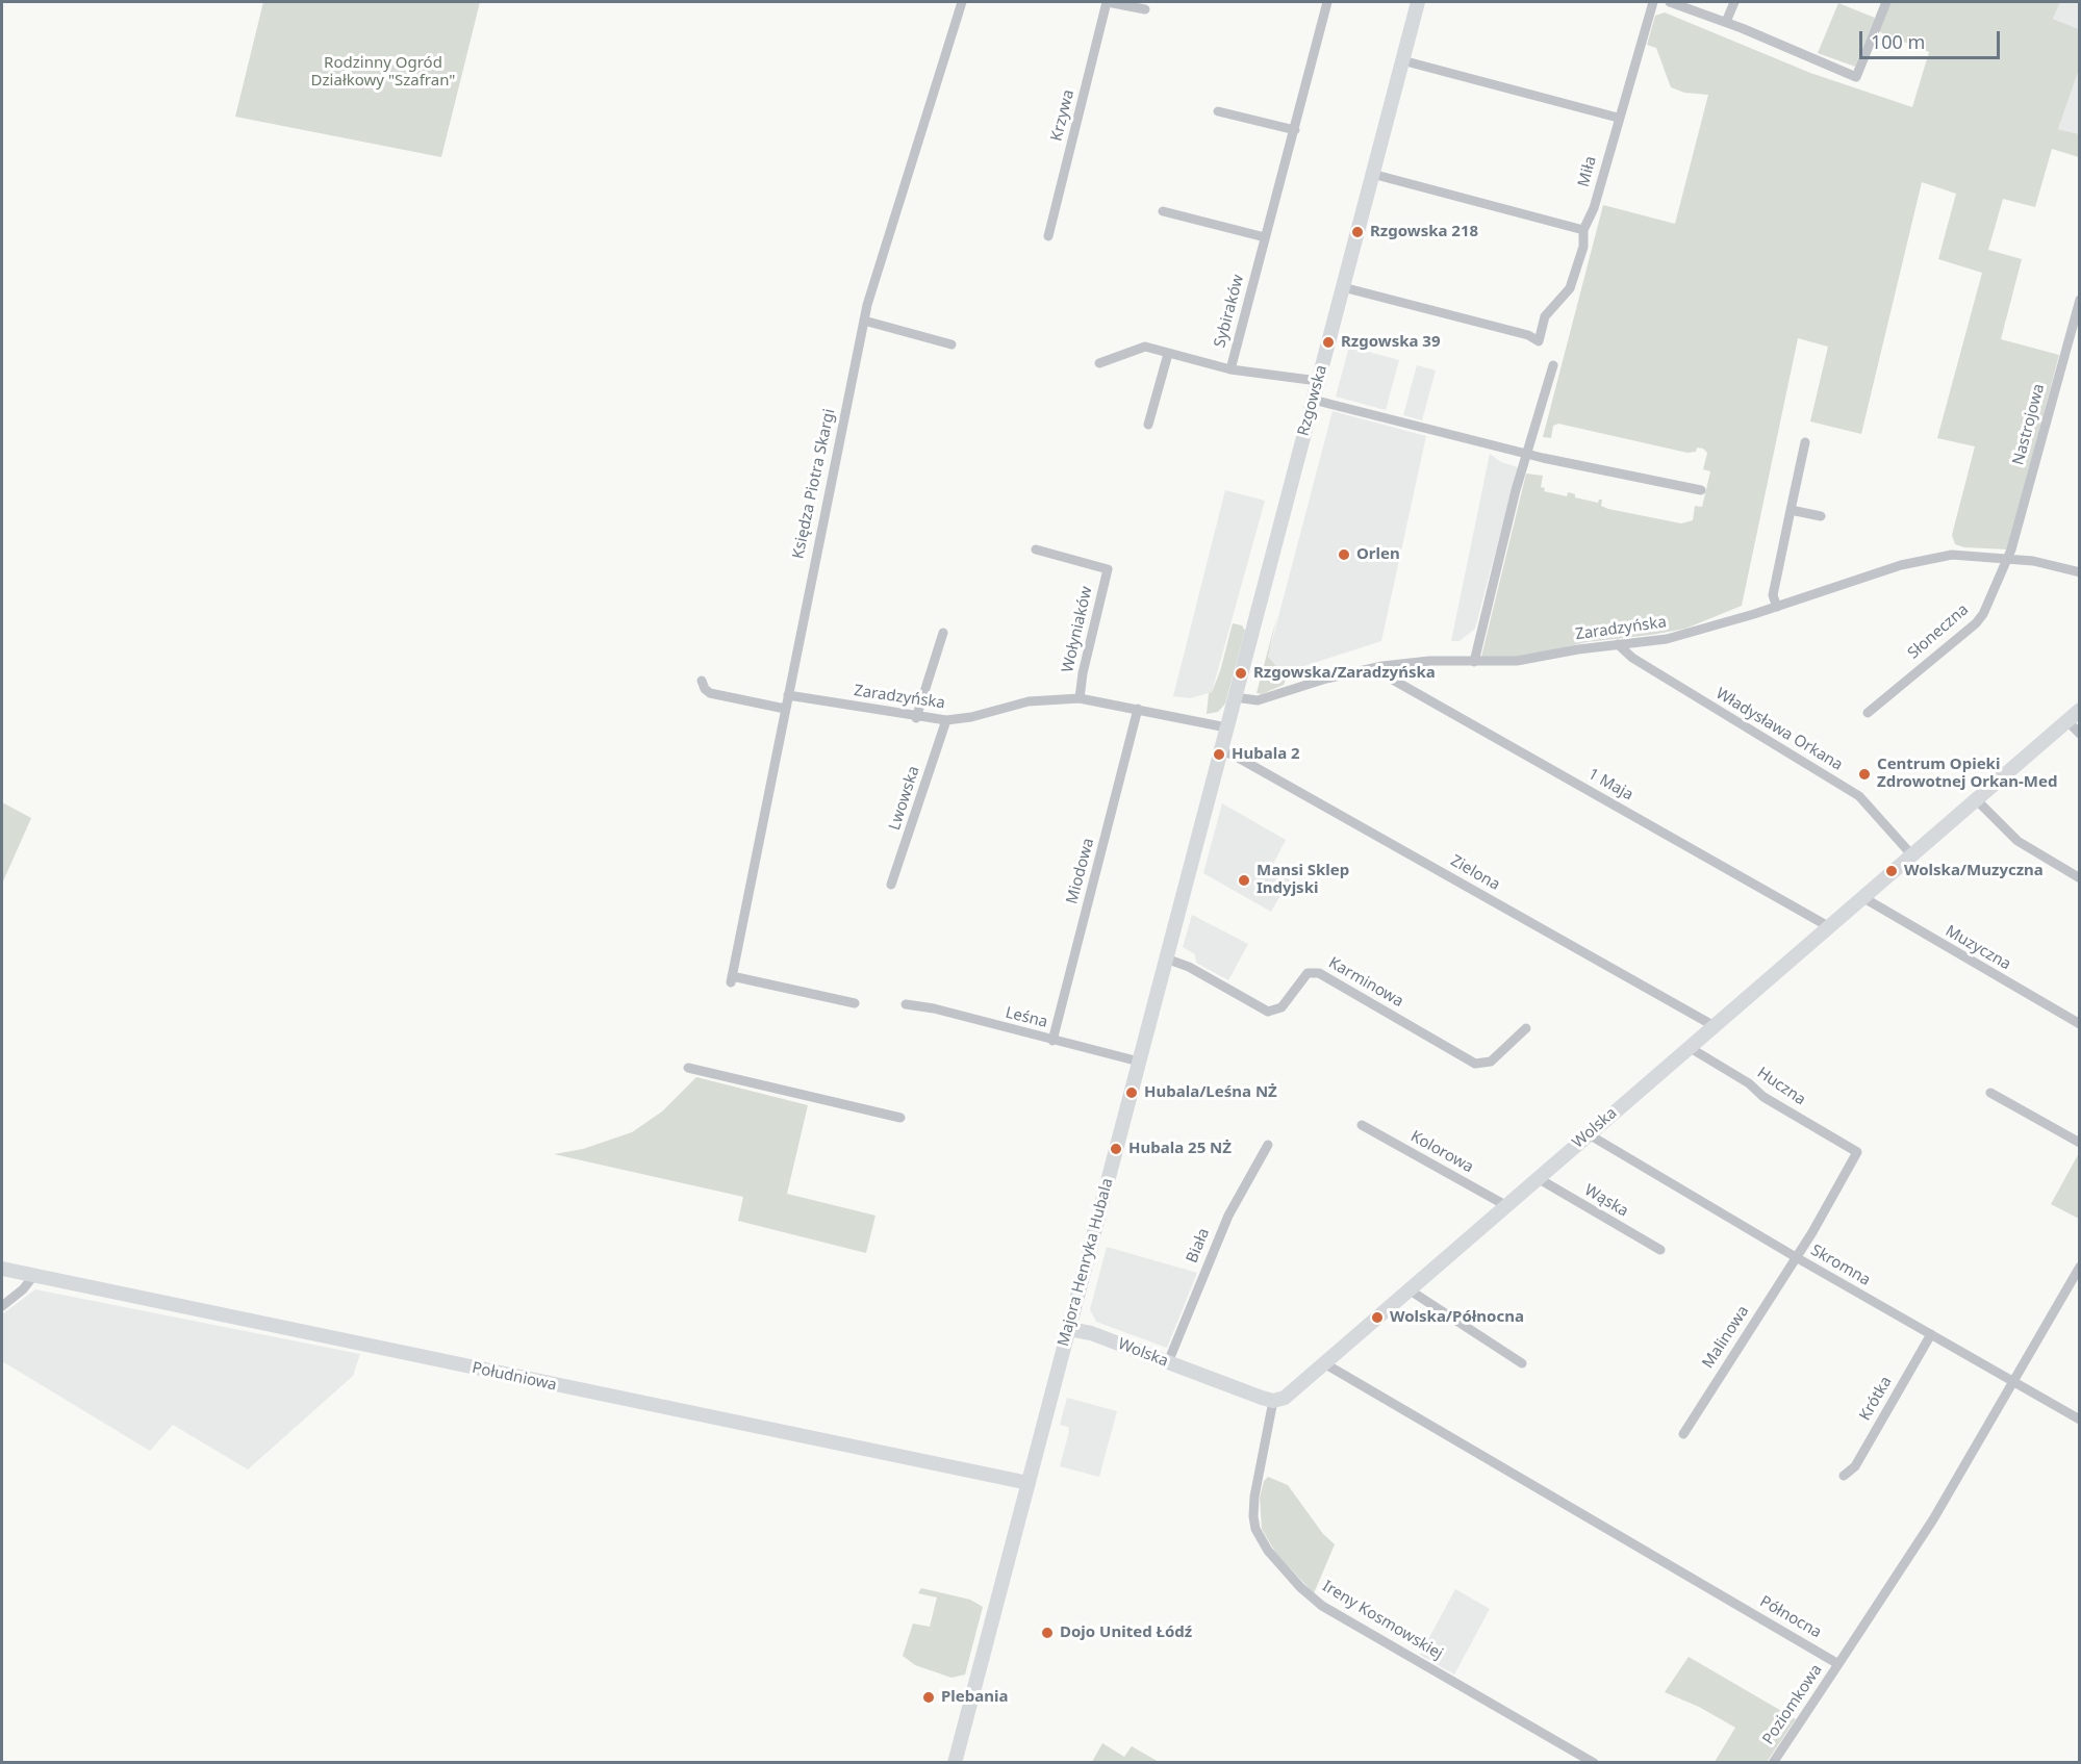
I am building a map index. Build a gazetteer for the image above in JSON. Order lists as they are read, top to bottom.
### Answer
{
  "streets": {
    "street": [
      "Krzywa",
      "Miła",
      "Sybiraków",
      "Rzgowska",
      "Nastrojowa",
      "Księdza Piotra Skargi",
      "Zaradzyńska",
      "Wołyniaków",
      "Słoneczna",
      "Władysława Orkana",
      "1 Maja",
      "Lwowska",
      "Miodowa",
      "Zielona",
      "Muzyczna",
      "Karminowa",
      "Leśna",
      "Huczna",
      "Wolska",
      "Kolorowa",
      "Wąska",
      "Biała",
      "Majora Henryka Hubala",
      "Skromna",
      "Malinowa",
      "Południowa",
      "Krótka",
      "Północna",
      "Ireny Kosmowskiej",
      "Poziomkowa"
    ]
  },
  "crossings": [
    ["Miła", "Rzgowska"],
    ["Rzgowska", "Zaradzyńska"],
    ["Rzgowska", "Majora Henryka Hubala"],
    ["Nastrojowa", "Zaradzyńska"],
    ["Nastrojowa", "Słoneczna"],
    ["Księdza Piotra Skargi", "Zaradzyńska"],
    ["Zaradzyńska", "Wołyniaków"],
    ["Zaradzyńska", "Słoneczna"],
    ["Zaradzyńska", "Władysława Orkana"],
    ["Zaradzyńska", "1 Maja"],
    ["Zaradzyńska", "Lwowska"],
    ["Zaradzyńska", "Miodowa"],
    ["Zaradzyńska", "Majora Henryka Hubala"],
    ["Władysława Orkana", "Wolska"],
    ["1 Maja", "Wolska"],
    ["Miodowa", "Leśna"],
    ["Zielona", "Wolska"],
    ["Zielona", "Majora Henryka Hubala"],
    ["Muzyczna", "Wolska"],
    ["Karminowa", "Majora Henryka Hubala"],
    ["Leśna", "Majora Henryka Hubala"],
    ["Huczna", "Wolska"],
    ["Huczna", "Malinowa"],
    ["Wolska", "Kolorowa"],
    ["Wolska", "Wąska"],
    ["Wolska", "Biała"],
    ["Wolska", "Majora Henryka Hubala"],
    ["Wolska", "Skromna"],
    ["Wolska", "Północna"],
    ["Wolska", "Ireny Kosmowskiej"],
    ["Majora Henryka Hubala", "Południowa"],
    ["Skromna", "Malinowa"],
    ["Skromna", "Krótka"],
    ["Północna", "Poziomkowa"]
  ],
  "parks": ["Rodzinny Ogród Działkowy \"Szafran\""],
  "places": [
    "Rzgowska 218",
    "Rzgowska 39",
    "Orlen",
    "Rzgowska/Zaradzyńska",
    "Hubala 2",
    "Centrum Opieki Zdrowotnej Orkan-Med",
    "Wolska/Muzyczna",
    "Mansi Sklep Indyjski",
    "Hubala/Leśna NŻ",
    "Hubala 25 NŻ",
    "Wolska/Północna",
    "Dojo United Łódź",
    "Plebania"
  ],
  "scale_bar": "100 m"
}
